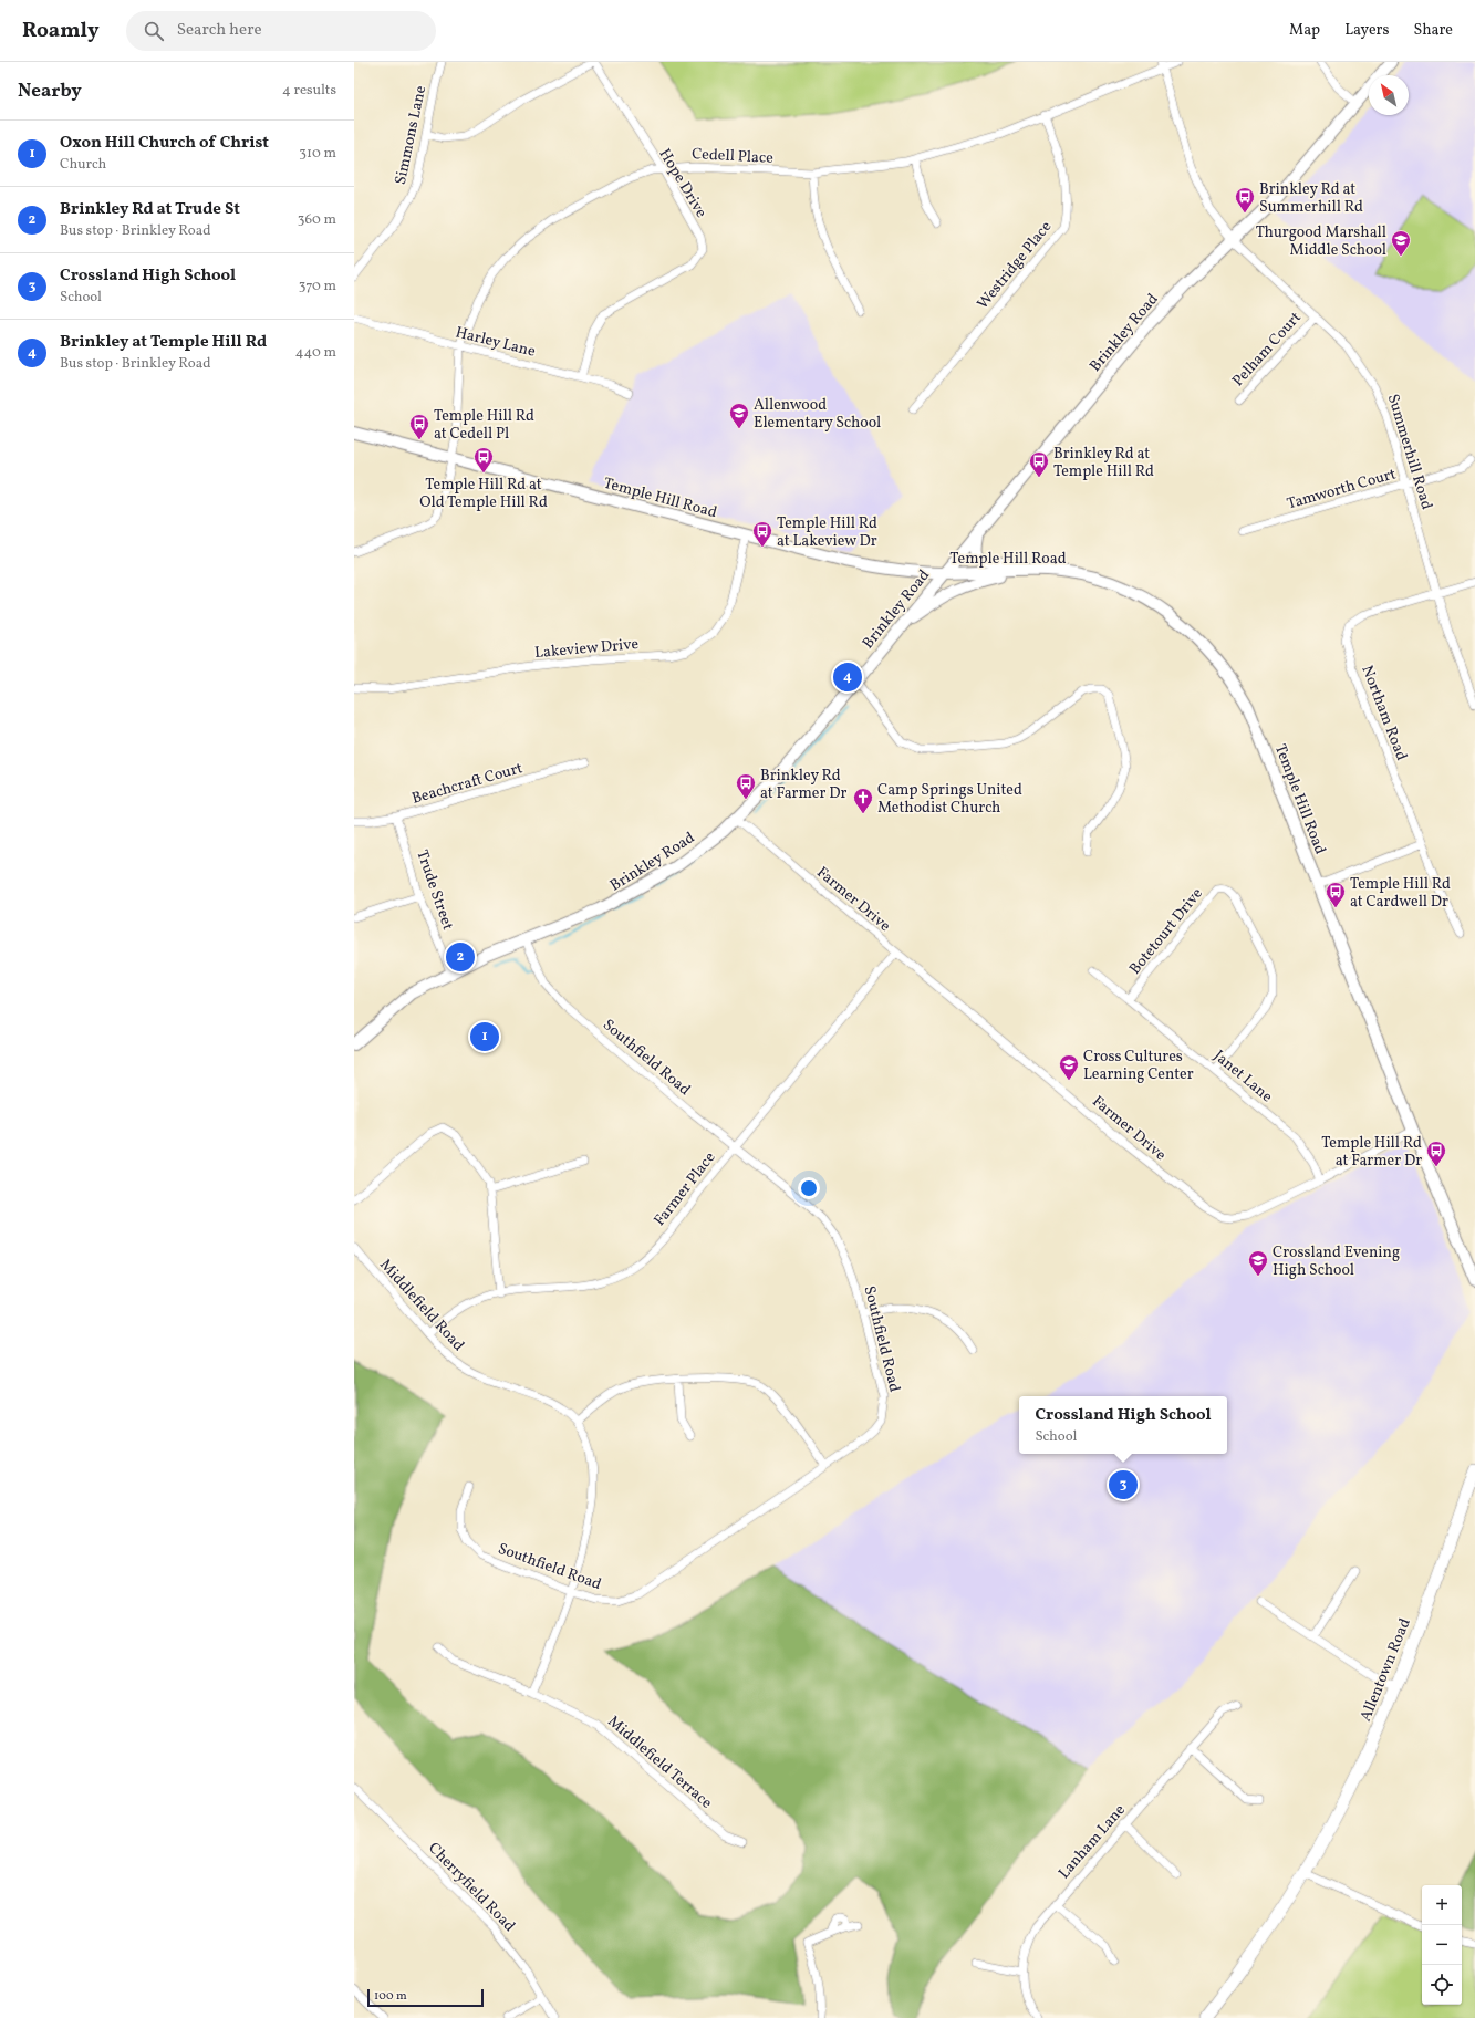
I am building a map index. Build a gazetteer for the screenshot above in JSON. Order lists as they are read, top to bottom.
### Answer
{
  "streets": {
    "main road": ["Brinkley Road", "Temple Hill Road", "Allentown Road"],
    "street": [
      "Simmons Lane",
      "Cedell Place",
      "Hope Drive",
      "Westridge Place",
      "Harley Lane",
      "Pelham Court",
      "Summerhill Road",
      "Tamworth Court",
      "Lakeview Drive",
      "Northam Road",
      "Beachcraft Court",
      "Trude Street",
      "Farmer Drive",
      "Botetourt Drive",
      "Southfield Road",
      "Janet Lane",
      "Farmer Place",
      "Middlefield Road",
      "Middlefield Terrace",
      "Lanham Lane",
      "Cherryfield Road"
    ]
  },
  "crossings": [
    ["Cedell Place", "Hope Drive"],
    ["Cedell Place", "Westridge Place"],
    ["Cedell Place", "Harley Lane"],
    ["Cedell Place", "Summerhill Road"],
    ["Cedell Place", "Temple Hill Road"],
    ["Hope Drive", "Harley Lane"],
    ["Brinkley Road", "Summerhill Road"],
    ["Brinkley Road", "Temple Hill Road"],
    ["Brinkley Road", "Trude Street"],
    ["Brinkley Road", "Farmer Drive"],
    ["Brinkley Road", "Southfield Road"],
    ["Pelham Court", "Summerhill Road"],
    ["Summerhill Road", "Tamworth Court"],
    ["Summerhill Road", "Northam Road"],
    ["Temple Hill Road", "Lakeview Drive"],
    ["Temple Hill Road", "Farmer Drive"],
    ["Beachcraft Court", "Trude Street"],
    ["Farmer Drive", "Janet Lane"],
    ["Farmer Drive", "Farmer Place"],
    ["Botetourt Drive", "Janet Lane"],
    ["Southfield Road", "Farmer Place"],
    ["Southfield Road", "Middlefield Road"],
    ["Farmer Place", "Middlefield Road"],
    ["Middlefield Road", "Middlefield Terrace"]
  ],
  "places": {
    "bus stop": [
      "Brinkley Rd at Summerhill Rd",
      "Temple Hill Rd at Cedell Pl",
      "Temple Hill Rd at Old Temple Hill Rd",
      "Brinkley Rd at Temple Hill Rd",
      "Temple Hill Rd at Lakeview Dr",
      "Brinkley Rd at Farmer Dr",
      "Temple Hill Rd at Cardwell Dr",
      "Temple Hill Rd at Farmer Dr"
    ],
    "school or university": [
      "Thurgood Marshall Middle School",
      "Allenwood Elementary School",
      "Cross Cultures Learning Center",
      "Crossland Evening High School"
    ],
    "church": ["Camp Springs United Methodist Church"]
  },
  "scale_bar": "100 m",
  "north": "top left",
  "page": {
    "header": "Roamly",
    "search": "Search here",
    "nav": ["Map", "Layers", "Share"],
    "heading": ["Nearby", "4 results"],
    "list": [
      {
        "mark": "1",
        "name": "Oxon Hill Church of Christ",
        "note": "Church",
        "value": "310 m"
      },
      {
        "mark": "2",
        "name": "Brinkley Rd at Trude St",
        "note": "Bus stop · Brinkley Road",
        "value": "360 m"
      },
      {
        "mark": "3",
        "name": "Crossland High School",
        "note": "School",
        "value": "370 m"
      },
      {
        "mark": "4",
        "name": "Brinkley at Temple Hill Rd",
        "note": "Bus stop · Brinkley Road",
        "value": "440 m"
      }
    ],
    "pins": [
      "4",
      "2",
      "1",
      "3"
    ],
    "popup": ["Crossland High School", "School"],
    "map_buttons": ["+", "−"],
    "scale": "100 m"
  }
}
